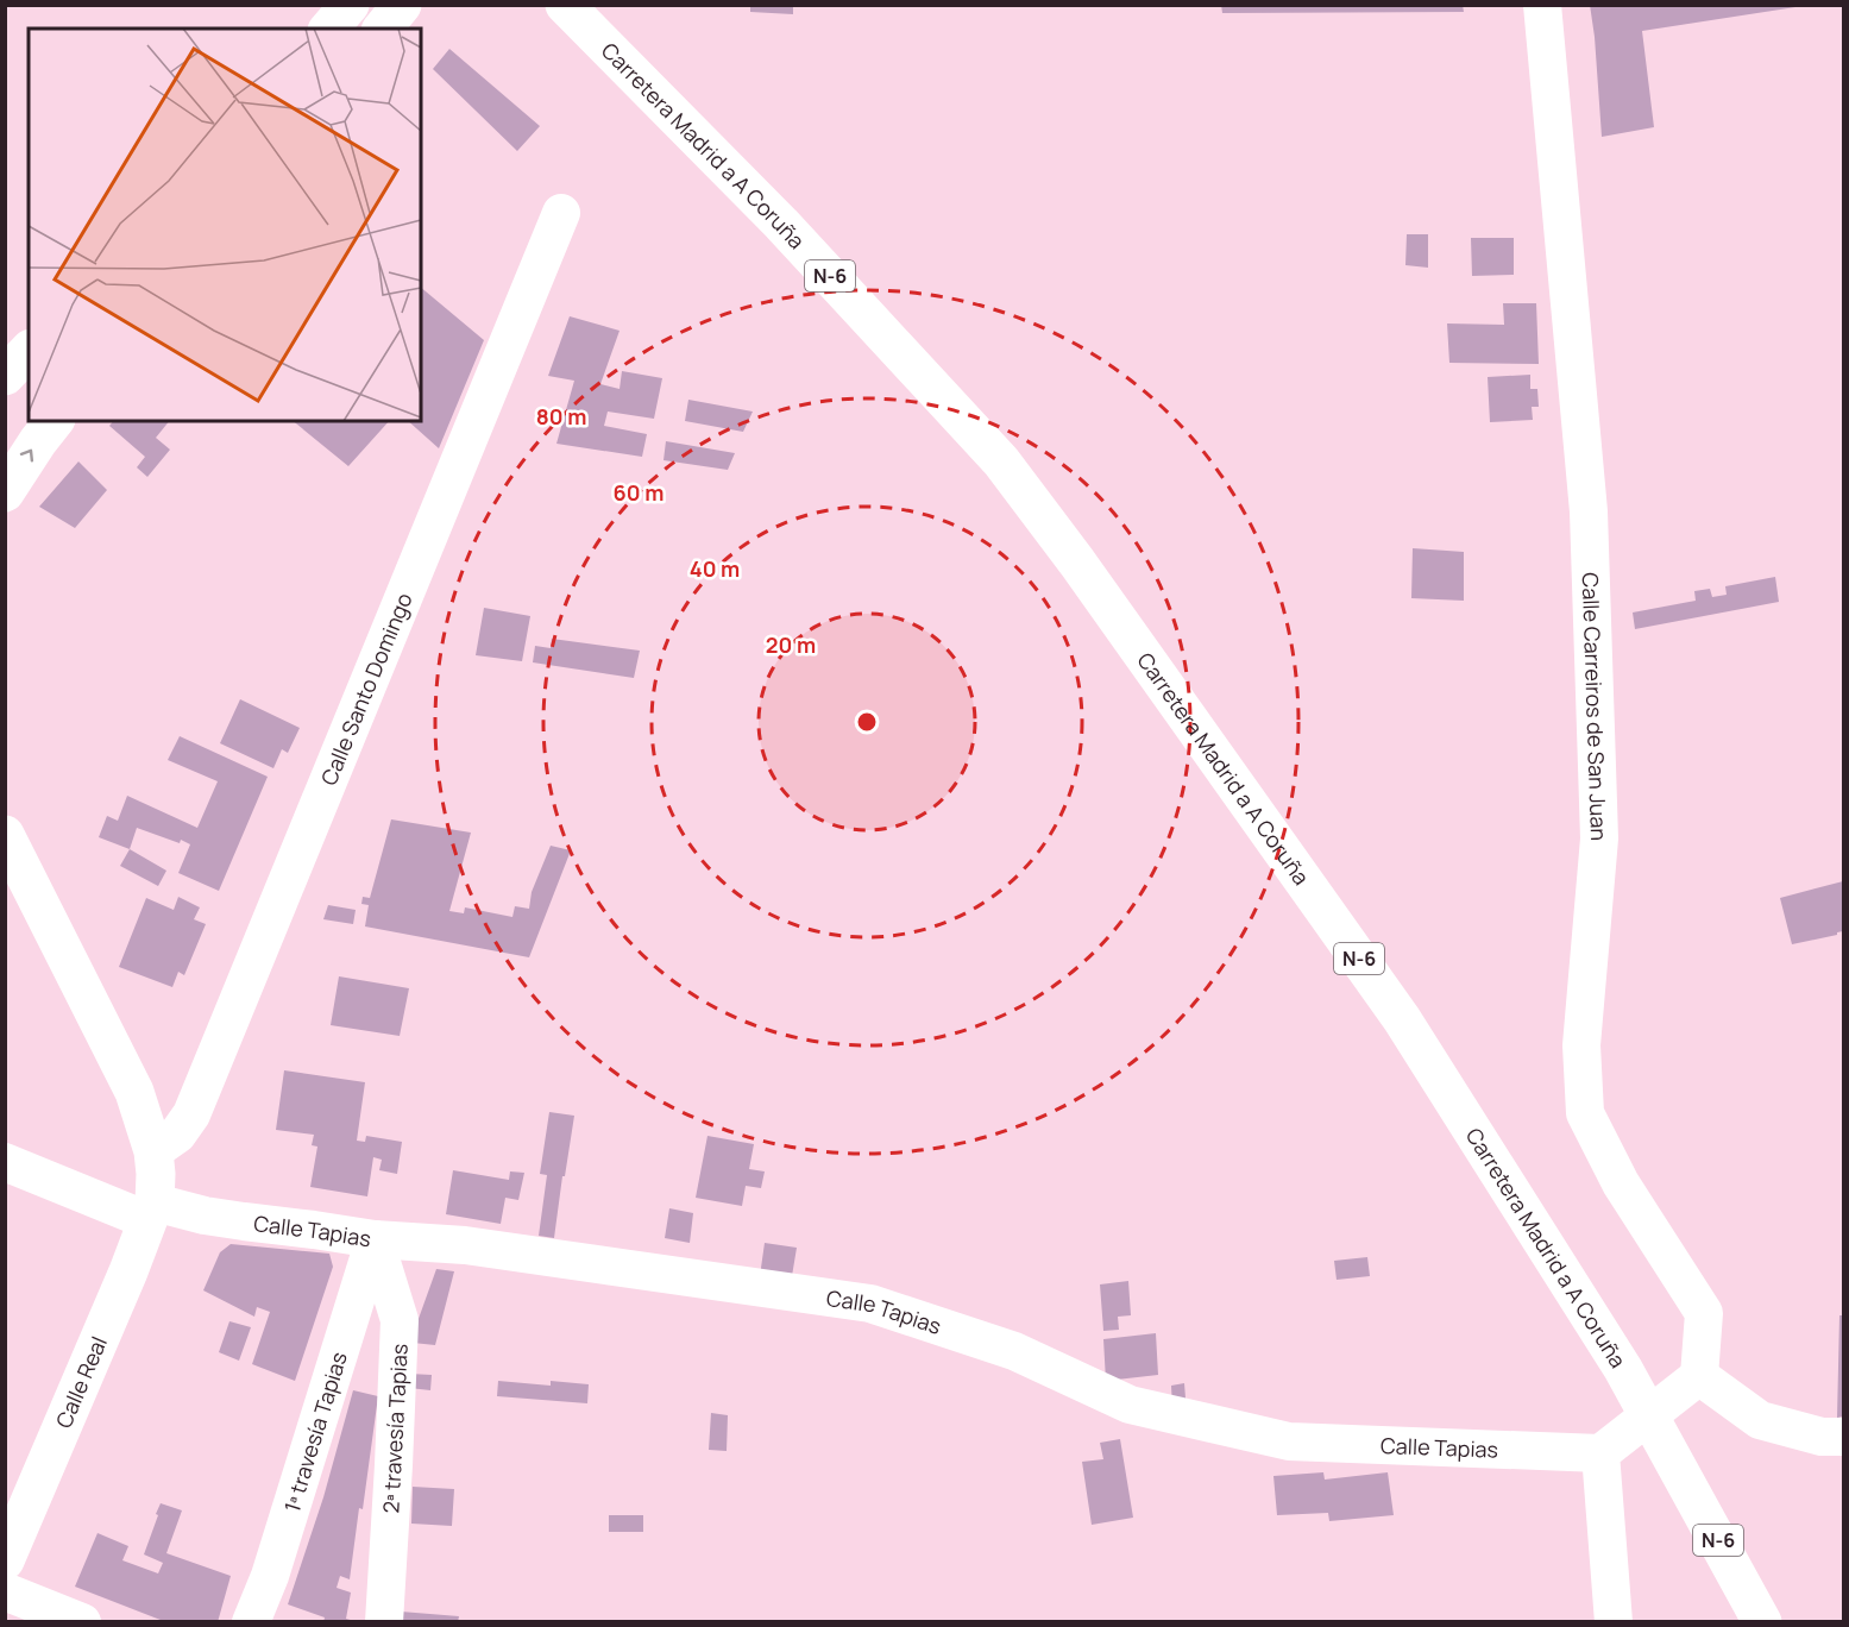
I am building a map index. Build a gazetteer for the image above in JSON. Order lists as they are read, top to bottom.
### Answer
{
  "streets": {
    "main road": ["Carretera Madrid a A Coruña", "N-6", "Calle Real"],
    "street": [
      "Calle Santo Domingo",
      "Calle Carreiros de San Juan",
      "Calle Tapias",
      "2ª travesía Tapias",
      "1ª travesía Tapias"
    ]
  },
  "crossings": [
    ["Calle Tapias", "Calle Real"],
    ["Calle Tapias", "2ª travesía Tapias"],
    ["Calle Tapias", "1ª travesía Tapias"],
    ["2ª travesía Tapias", "1ª travesía Tapias"]
  ],
  "rings": [
    "80 m",
    "60 m",
    "40 m",
    "20 m"
  ]
}
